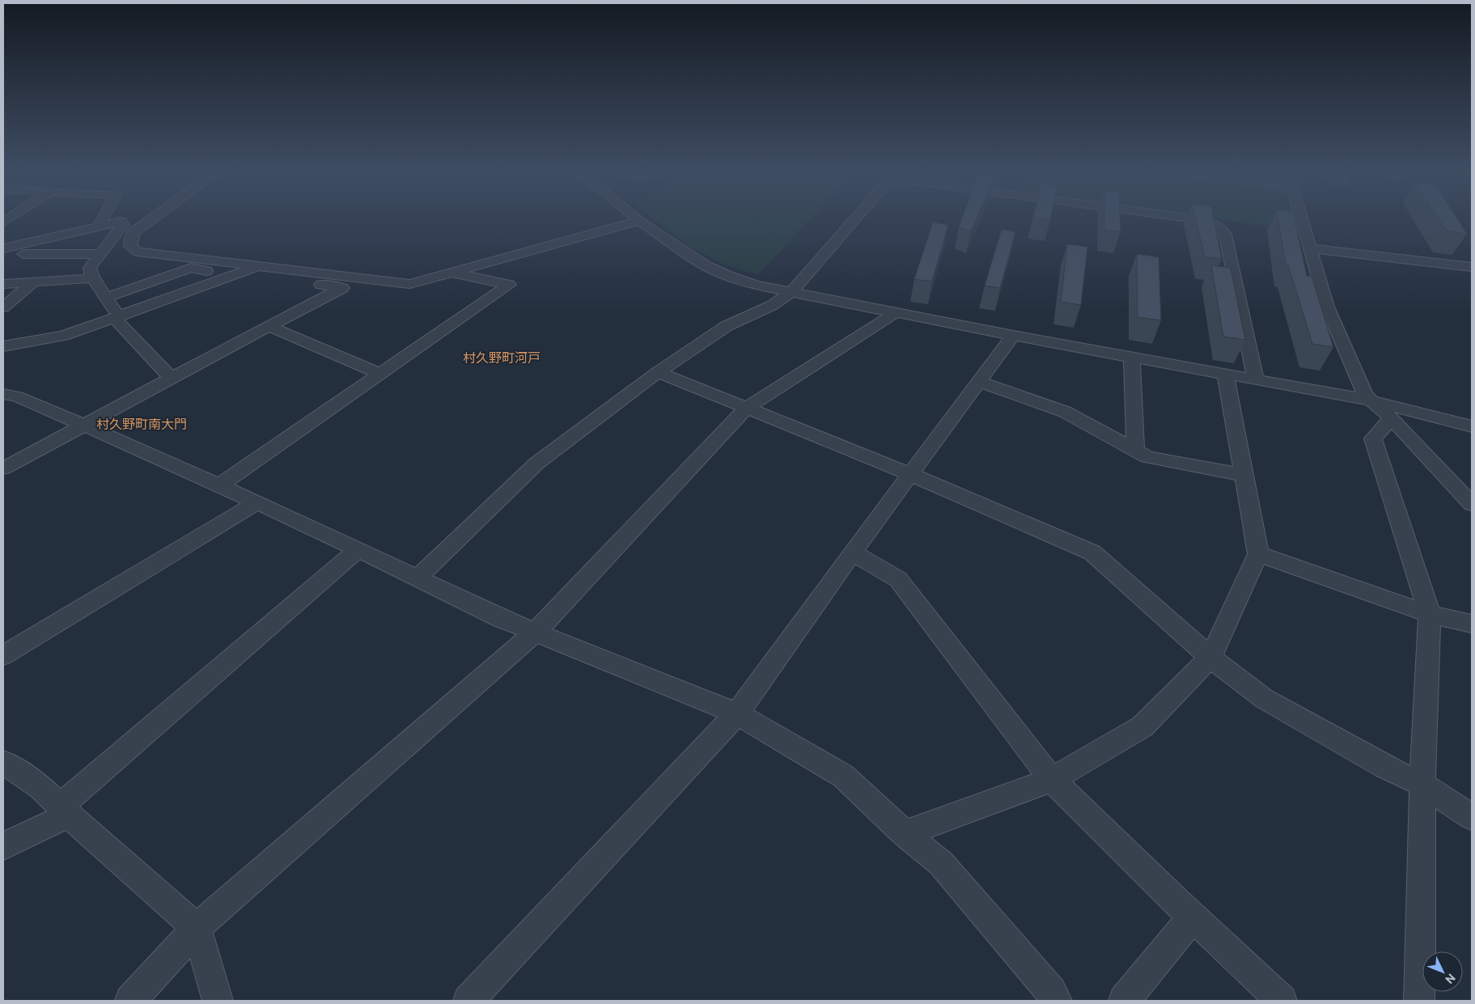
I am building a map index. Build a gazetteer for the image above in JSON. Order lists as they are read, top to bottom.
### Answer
{
  "districts": ["村久野町河戸", "村久野町南大門"],
  "north": "bottom right"
}
